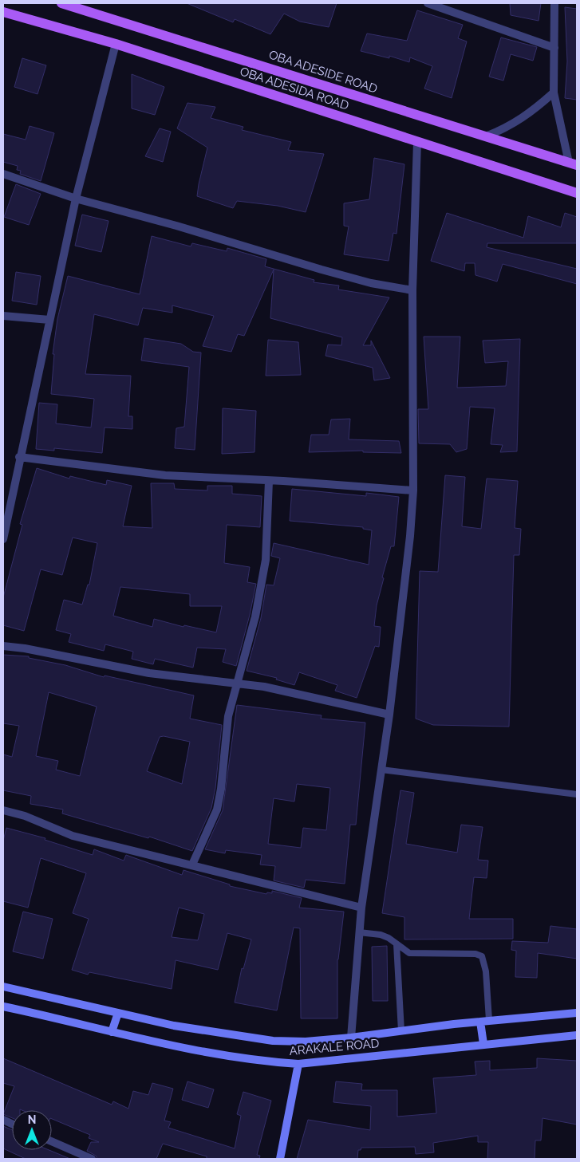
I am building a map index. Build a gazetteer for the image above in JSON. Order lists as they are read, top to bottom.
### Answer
{
  "streets": {
    "main road": ["OBA ADESIDE ROAD", "OBA ADESIDA ROAD", "ARAKALE ROAD"]
  },
  "north": "top"
}
